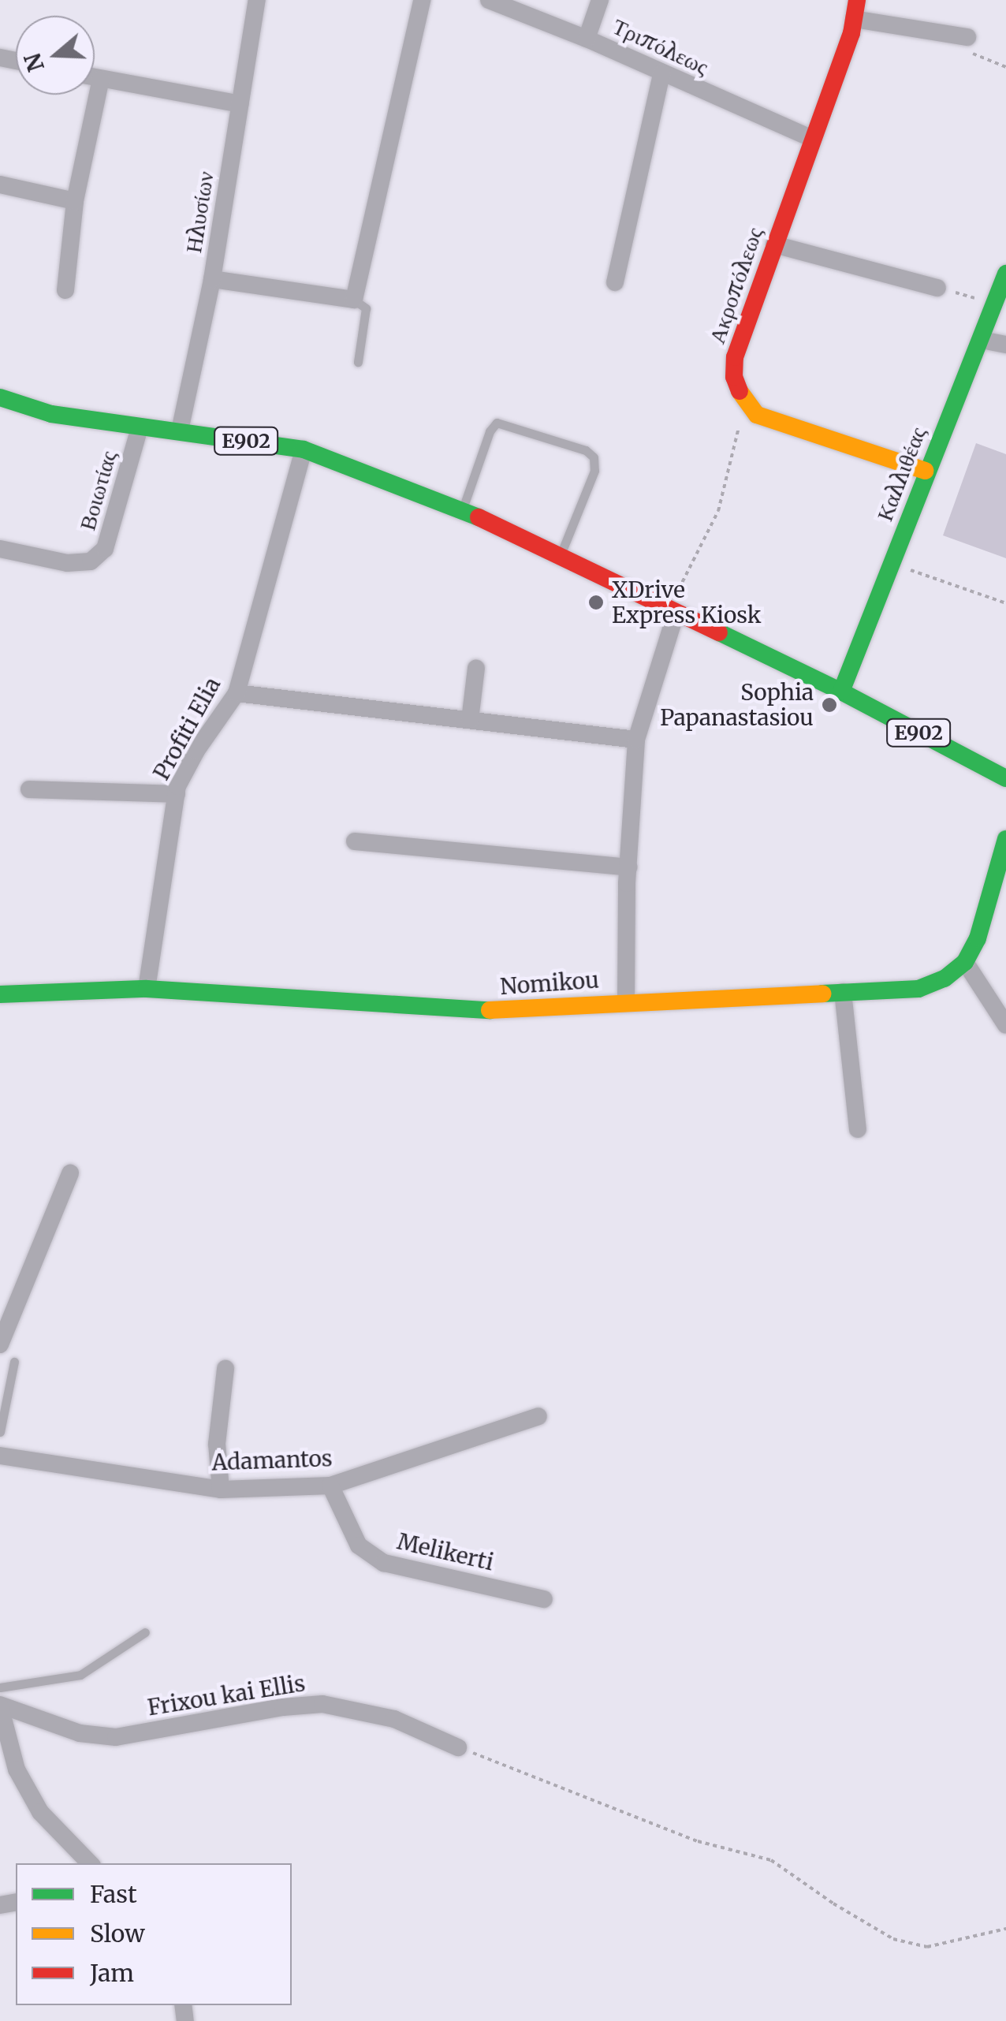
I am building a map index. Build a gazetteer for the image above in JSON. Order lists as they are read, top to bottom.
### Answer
{
  "streets": {
    "street": [
      "Τριπόλεως",
      "Ηλυσίων",
      "Ακροπόλεως",
      "E902",
      "Καλλιθέας",
      "Βοιωτίας",
      "Profiti Elia",
      "Nomikou",
      "Adamantos",
      "Melikerti",
      "Frixou kai Ellis"
    ]
  },
  "crossings": [
    ["Τριπόλεως", "Ακροπόλεως"],
    ["Ηλυσίων", "E902"],
    ["E902", "Καλλιθέας"],
    ["E902", "Βοιωτίας"],
    ["E902", "Profiti Elia"],
    ["Profiti Elia", "Nomikou"],
    ["Adamantos", "Melikerti"]
  ],
  "places": ["XDrive Express Kiosk", "Sophia Papanastasiou"],
  "legend": ["Fast", "Slow", "Jam"],
  "north": "left"
}
